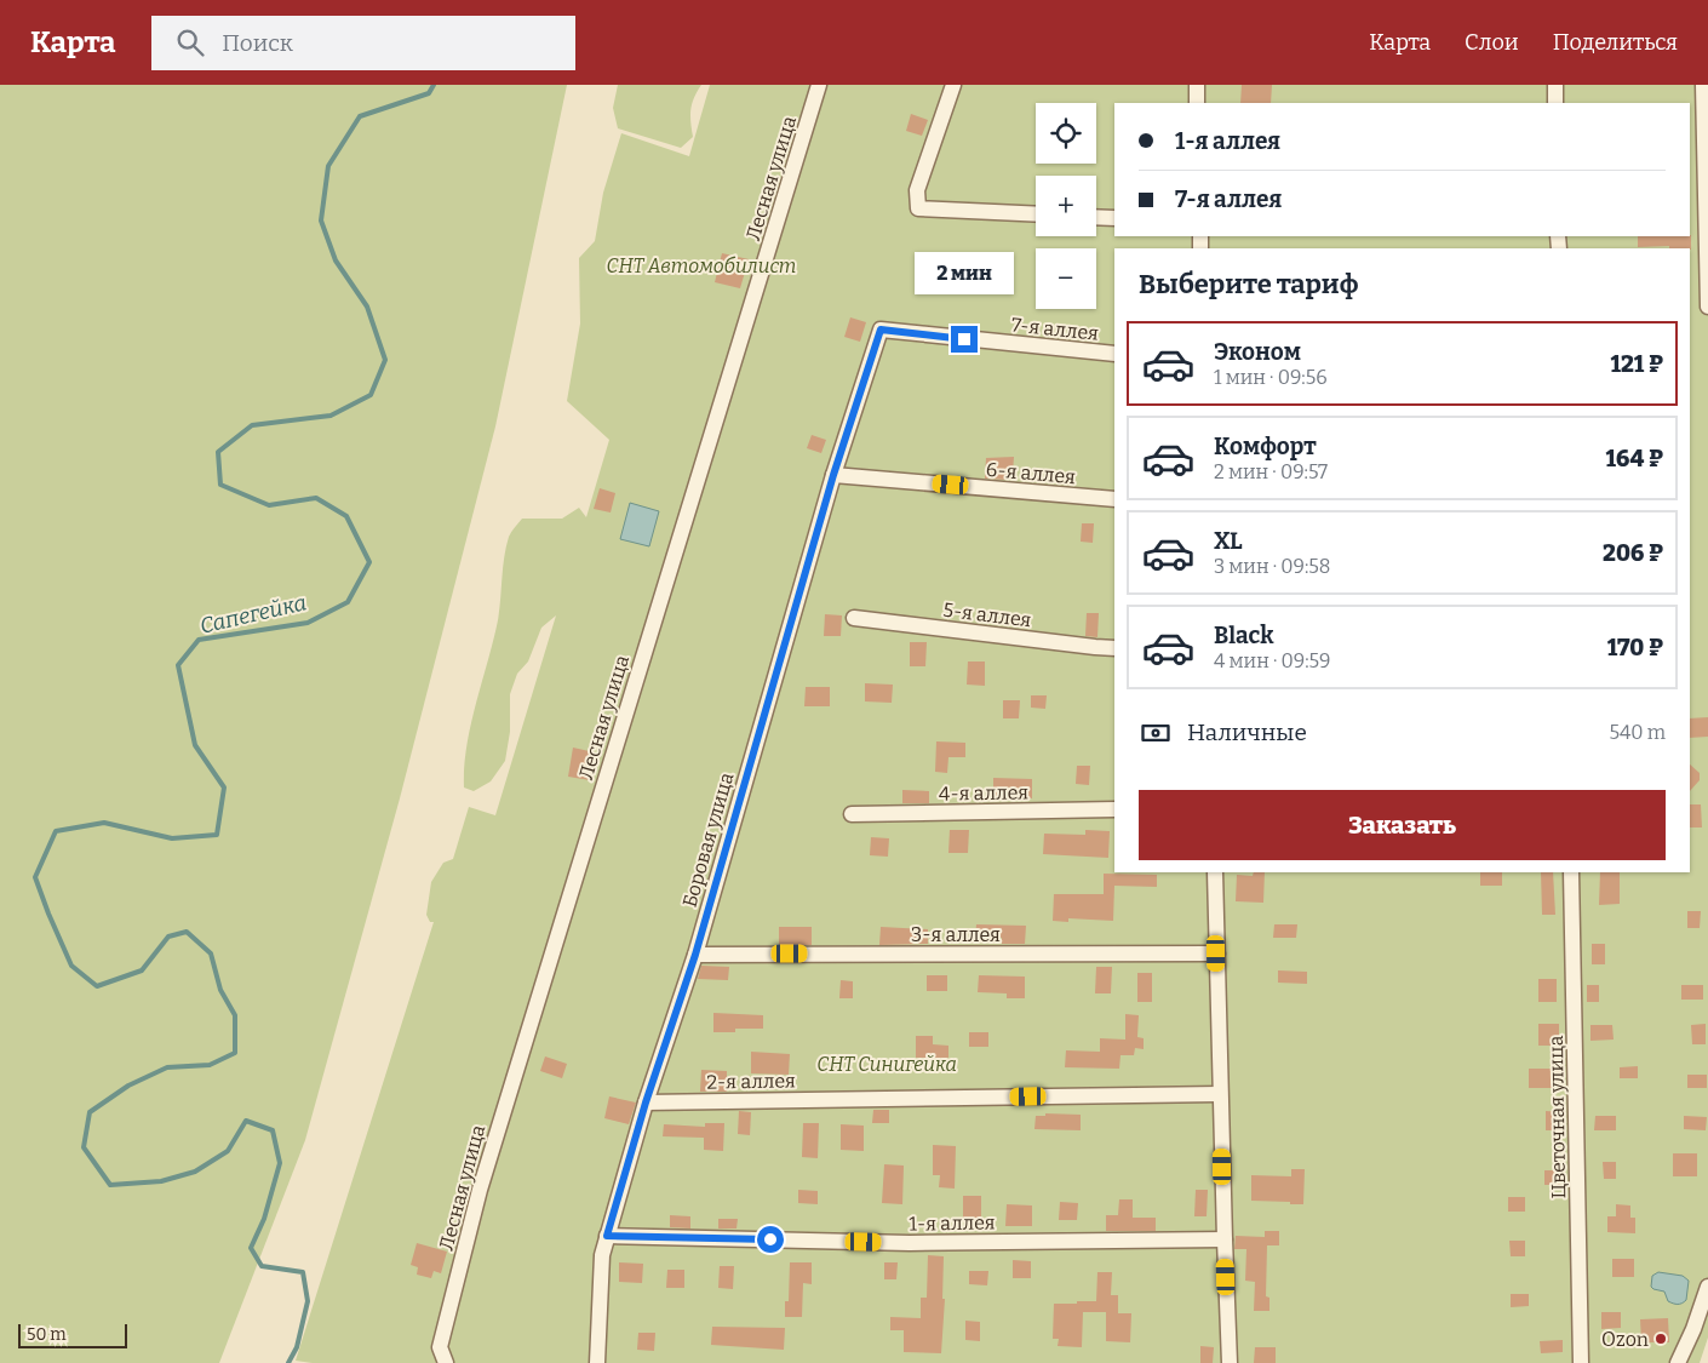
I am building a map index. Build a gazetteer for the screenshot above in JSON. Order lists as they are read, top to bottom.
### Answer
{
  "streets": {
    "street": [
      "Лесная улица",
      "7-я аллея",
      "6-я аллея",
      "5-я аллея",
      "4-я аллея",
      "Боровая улица",
      "3-я аллея",
      "2-я аллея",
      "Цветочная улица",
      "1-я аллея"
    ]
  },
  "crossings": [
    ["7-я аллея", "Боровая улица"],
    ["6-я аллея", "Боровая улица"],
    ["Боровая улица", "3-я аллея"],
    ["Боровая улица", "2-я аллея"],
    ["Боровая улица", "1-я аллея"]
  ],
  "water": ["Сапегейка"],
  "parks": ["СНТ Автомобилист", "СНТ Синигейка"],
  "places": ["Ozon"],
  "scale_bar": "50 m",
  "page": {
    "header": "Карта",
    "search": "Поиск",
    "nav": ["Карта", "Слои", "Поделиться"],
    "map_buttons": ["+", "−"],
    "banner": ["1-я аллея", "7-я аллея"],
    "heading": "Выберите тариф",
    "bubble": "2 мин",
    "list": [
      {
        "name": "Эконом",
        "note": "1 мин · 09:56",
        "value": "121 ₽"
      },
      {
        "name": "Комфорт",
        "note": "2 мин · 09:57",
        "value": "164 ₽"
      },
      {
        "name": "XL",
        "note": "3 мин · 09:58",
        "value": "206 ₽"
      },
      {
        "name": "Black",
        "note": "4 мин · 09:59",
        "value": "170 ₽"
      }
    ],
    "pay": ["Наличные", "540 m"],
    "buttons": "Заказать",
    "scale": "50 m"
  }
}
